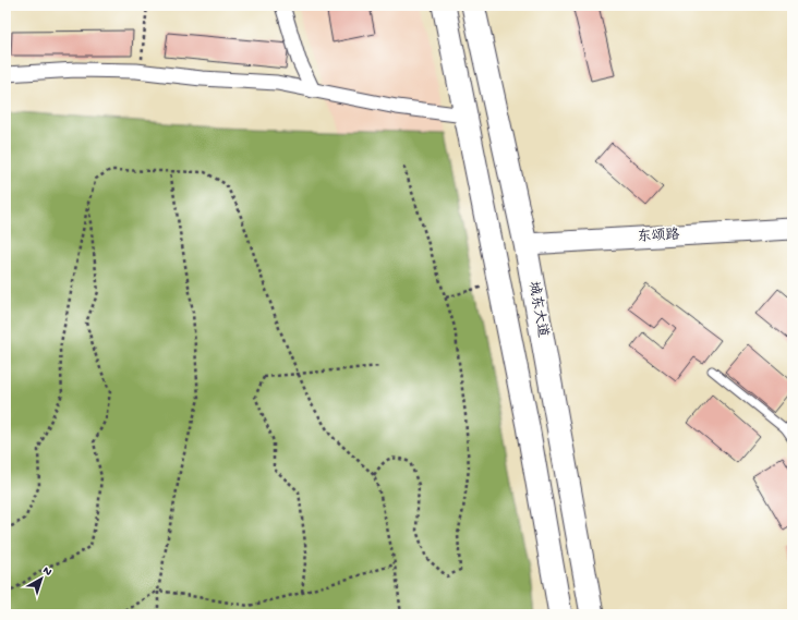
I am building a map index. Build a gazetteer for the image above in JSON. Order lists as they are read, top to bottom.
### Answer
{
  "streets": {
    "main road": ["城东大道"],
    "street": ["东颂路"]
  },
  "crossings": [
    ["东颂路", "城东大道"]
  ],
  "north": "top right"
}
